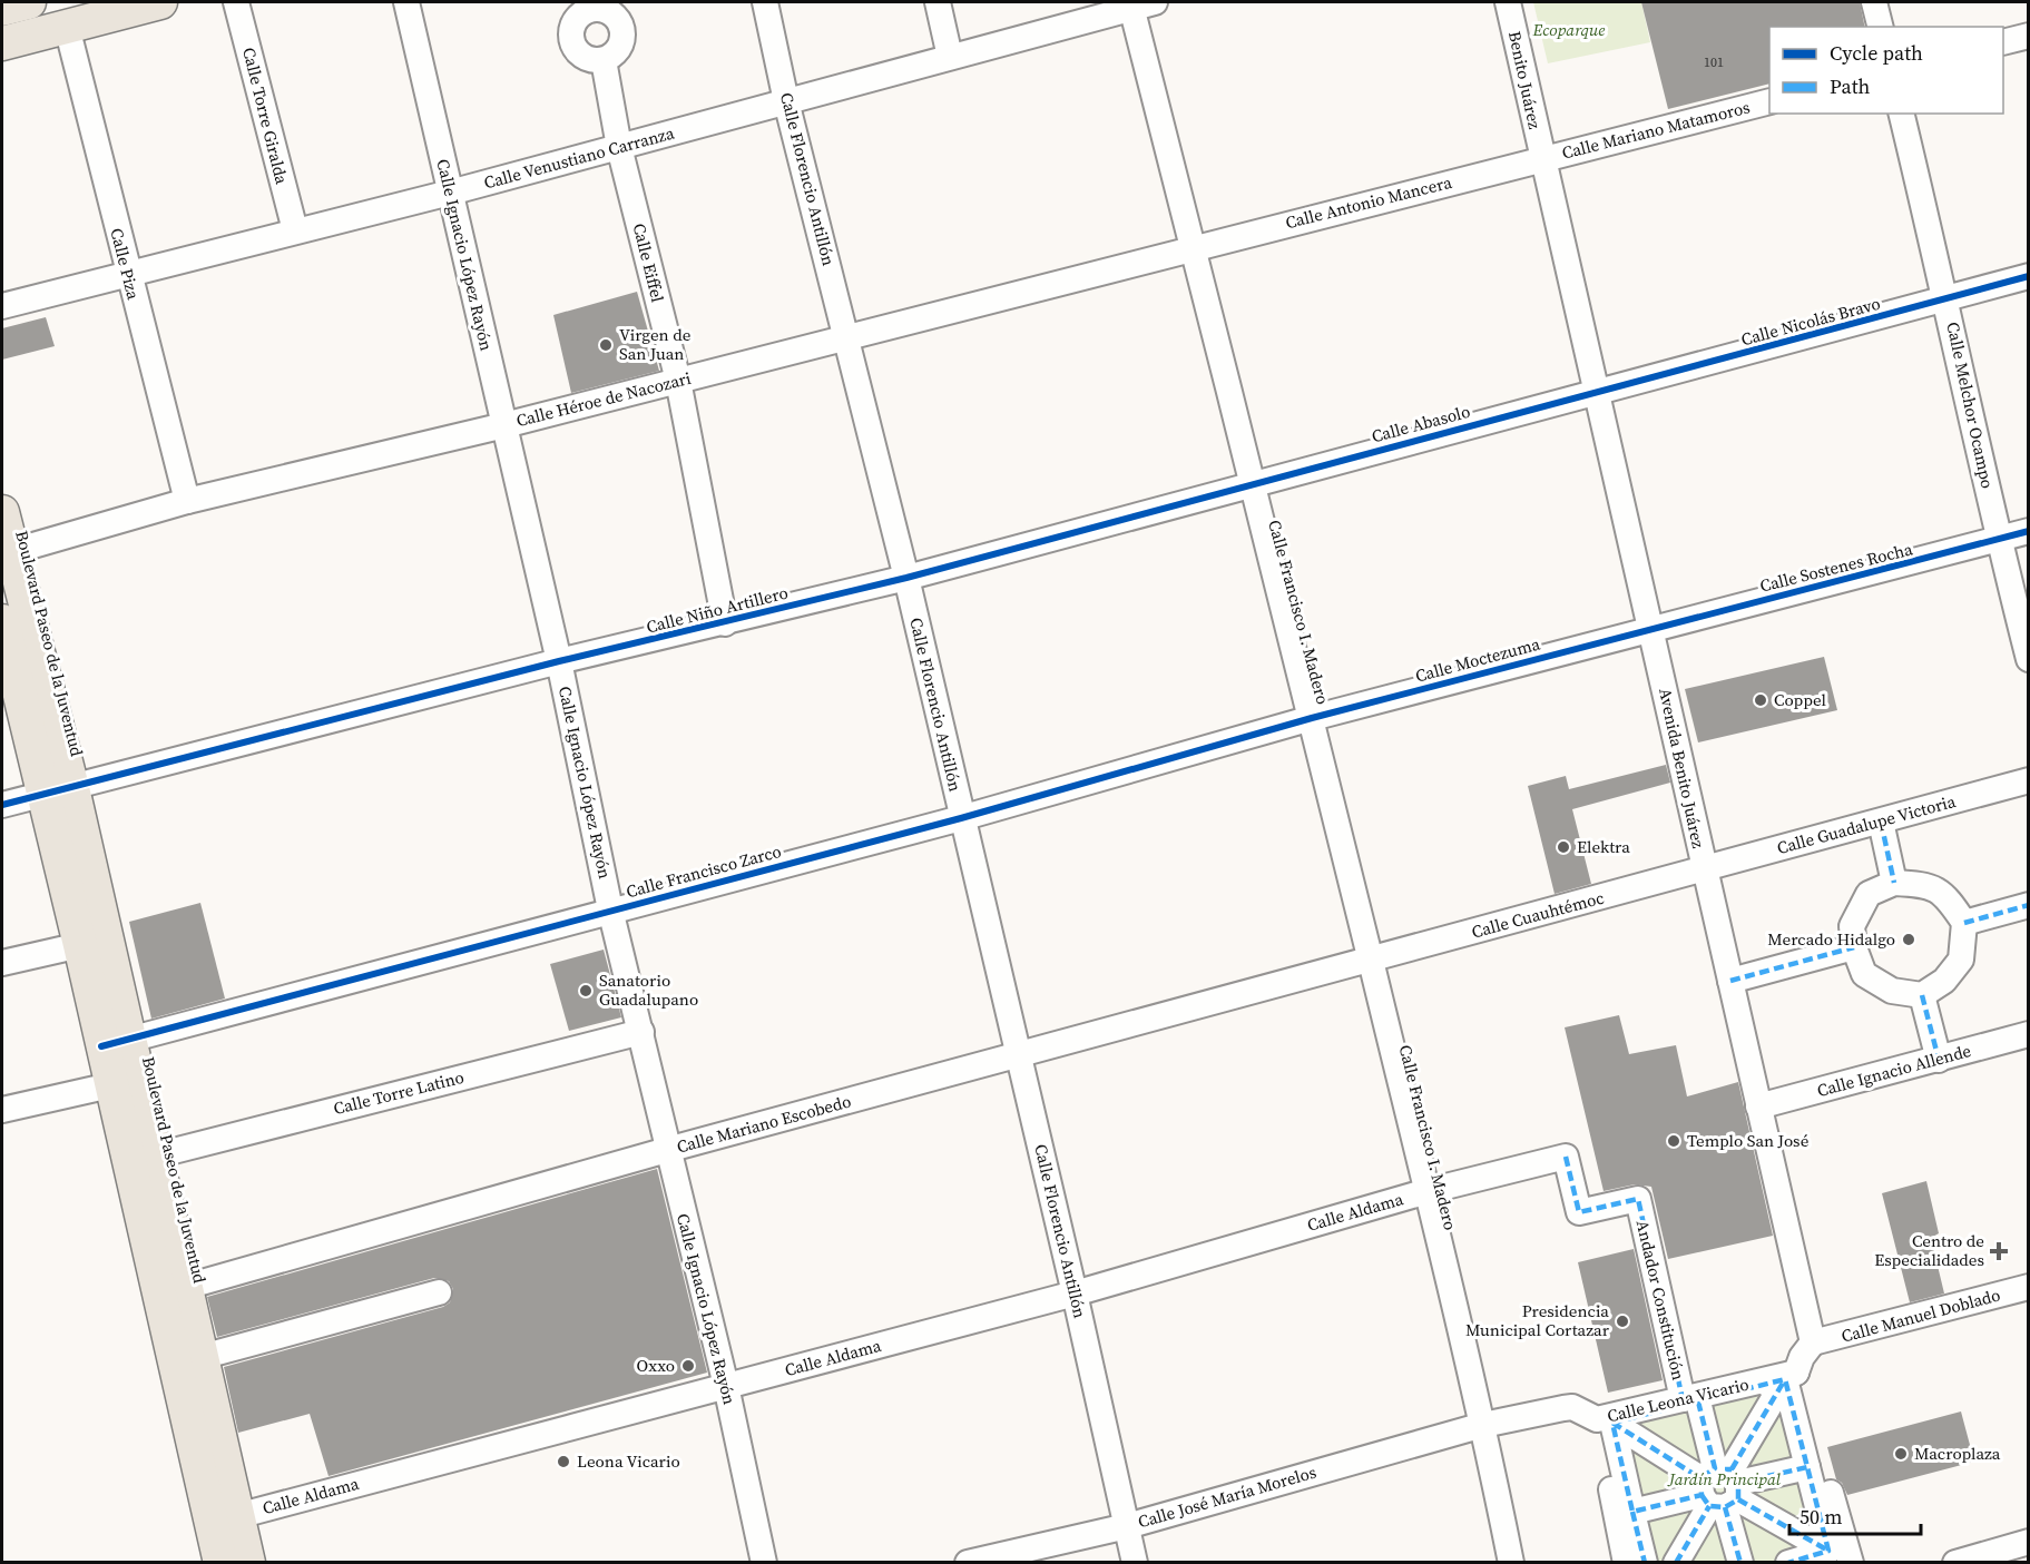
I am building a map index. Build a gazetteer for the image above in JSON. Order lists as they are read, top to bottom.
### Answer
{
  "streets": {
    "main road": ["Boulevard Paseo de la Juventud"],
    "street": [
      "Benito Juárez",
      "Calle Torre Giralda",
      "Calle Mariano Matamoros",
      "Calle Venustiano Carranza",
      "Calle Florencio Antillón",
      "Calle Antonio Mancera",
      "Calle Ignacio López Rayón",
      "Calle Eiffel",
      "Calle Piza",
      "Calle Nicolás Bravo",
      "Calle Héroe de Nacozari",
      "Calle Melchor Ocampo",
      "Calle Abasolo",
      "Calle Sostenes Rocha",
      "Calle Niño Artillero",
      "Calle Francisco I. Madero",
      "Calle Moctezuma",
      "Avenida Benito Juárez",
      "Calle Guadalupe Victoria",
      "Calle Francisco Zarco",
      "Calle Cuauhtémoc",
      "Calle Ignacio Allende",
      "Calle Torre Latino",
      "Calle Mariano Escobedo",
      "Calle Aldama",
      "Andador Constitución",
      "Calle Manuel Doblado",
      "Calle Leona Vicario",
      "Calle José María Morelos"
    ]
  },
  "crossings": [
    ["Benito Juárez", "Calle Mariano Matamoros"],
    ["Benito Juárez", "Calle Antonio Mancera"],
    ["Benito Juárez", "Avenida Benito Juárez"],
    ["Calle Torre Giralda", "Calle Venustiano Carranza"],
    ["Calle Mariano Matamoros", "Calle Antonio Mancera"],
    ["Calle Mariano Matamoros", "Avenida Benito Juárez"],
    ["Calle Venustiano Carranza", "Calle Florencio Antillón"],
    ["Calle Venustiano Carranza", "Calle Ignacio López Rayón"],
    ["Calle Venustiano Carranza", "Calle Eiffel"],
    ["Calle Venustiano Carranza", "Calle Piza"],
    ["Calle Venustiano Carranza", "Calle Francisco I. Madero"],
    ["Calle Florencio Antillón", "Calle Héroe de Nacozari"],
    ["Calle Florencio Antillón", "Calle Niño Artillero"],
    ["Calle Florencio Antillón", "Calle Francisco Zarco"],
    ["Calle Florencio Antillón", "Calle Mariano Escobedo"],
    ["Calle Florencio Antillón", "Calle Aldama"],
    ["Calle Florencio Antillón", "Calle José María Morelos"],
    ["Calle Antonio Mancera", "Calle Héroe de Nacozari"],
    ["Calle Antonio Mancera", "Calle Francisco I. Madero"],
    ["Calle Antonio Mancera", "Avenida Benito Juárez"],
    ["Calle Ignacio López Rayón", "Calle Héroe de Nacozari"],
    ["Calle Ignacio López Rayón", "Calle Niño Artillero"],
    ["Calle Ignacio López Rayón", "Calle Francisco Zarco"],
    ["Calle Ignacio López Rayón", "Calle Torre Latino"],
    ["Calle Ignacio López Rayón", "Calle Mariano Escobedo"],
    ["Calle Ignacio López Rayón", "Calle Aldama"],
    ["Calle Eiffel", "Calle Héroe de Nacozari"],
    ["Calle Eiffel", "Calle Niño Artillero"],
    ["Calle Piza", "Calle Héroe de Nacozari"],
    ["Calle Nicolás Bravo", "Calle Melchor Ocampo"],
    ["Calle Nicolás Bravo", "Calle Abasolo"],
    ["Calle Nicolás Bravo", "Avenida Benito Juárez"],
    ["Calle Héroe de Nacozari", "Calle Francisco I. Madero"],
    ["Calle Héroe de Nacozari", "Boulevard Paseo de la Juventud"],
    ["Calle Melchor Ocampo", "Calle Sostenes Rocha"],
    ["Calle Abasolo", "Calle Niño Artillero"],
    ["Calle Abasolo", "Calle Francisco I. Madero"],
    ["Calle Abasolo", "Avenida Benito Juárez"],
    ["Calle Sostenes Rocha", "Calle Moctezuma"],
    ["Calle Sostenes Rocha", "Avenida Benito Juárez"],
    ["Calle Niño Artillero", "Calle Francisco I. Madero"],
    ["Calle Niño Artillero", "Boulevard Paseo de la Juventud"],
    ["Calle Francisco I. Madero", "Calle Moctezuma"],
    ["Calle Francisco I. Madero", "Calle Francisco Zarco"],
    ["Calle Francisco I. Madero", "Calle Cuauhtémoc"],
    ["Calle Francisco I. Madero", "Calle Mariano Escobedo"],
    ["Calle Francisco I. Madero", "Calle Aldama"],
    ["Calle Francisco I. Madero", "Calle Leona Vicario"],
    ["Calle Francisco I. Madero", "Calle José María Morelos"],
    ["Boulevard Paseo de la Juventud", "Calle Francisco Zarco"],
    ["Boulevard Paseo de la Juventud", "Calle Torre Latino"],
    ["Boulevard Paseo de la Juventud", "Calle Mariano Escobedo"],
    ["Boulevard Paseo de la Juventud", "Calle Aldama"],
    ["Calle Moctezuma", "Avenida Benito Juárez"],
    ["Calle Moctezuma", "Calle Francisco Zarco"],
    ["Avenida Benito Juárez", "Calle Guadalupe Victoria"],
    ["Avenida Benito Juárez", "Calle Cuauhtémoc"],
    ["Avenida Benito Juárez", "Calle Ignacio Allende"],
    ["Avenida Benito Juárez", "Calle Manuel Doblado"],
    ["Calle Guadalupe Victoria", "Calle Cuauhtémoc"],
    ["Calle Cuauhtémoc", "Calle Mariano Escobedo"],
    ["Calle Aldama", "Andador Constitución"],
    ["Andador Constitución", "Calle Leona Vicario"],
    ["Calle Leona Vicario", "Calle José María Morelos"]
  ],
  "parks": ["Ecoparque", "Jardín Principal"],
  "places": {
    "other": [
      "Virgen de San Juan",
      "Coppel",
      "Elektra",
      "Mercado Hidalgo",
      "Sanatorio Guadalupano",
      "Templo San José",
      "Presidencia Municipal Cortazar",
      "Oxxo",
      "Macroplaza",
      "Leona Vicario"
    ],
    "health": ["Centro de Especialidades"]
  },
  "house_numbers": ["101"],
  "legend": ["Cycle path", "Path"],
  "scale_bar": "50 m"
}
